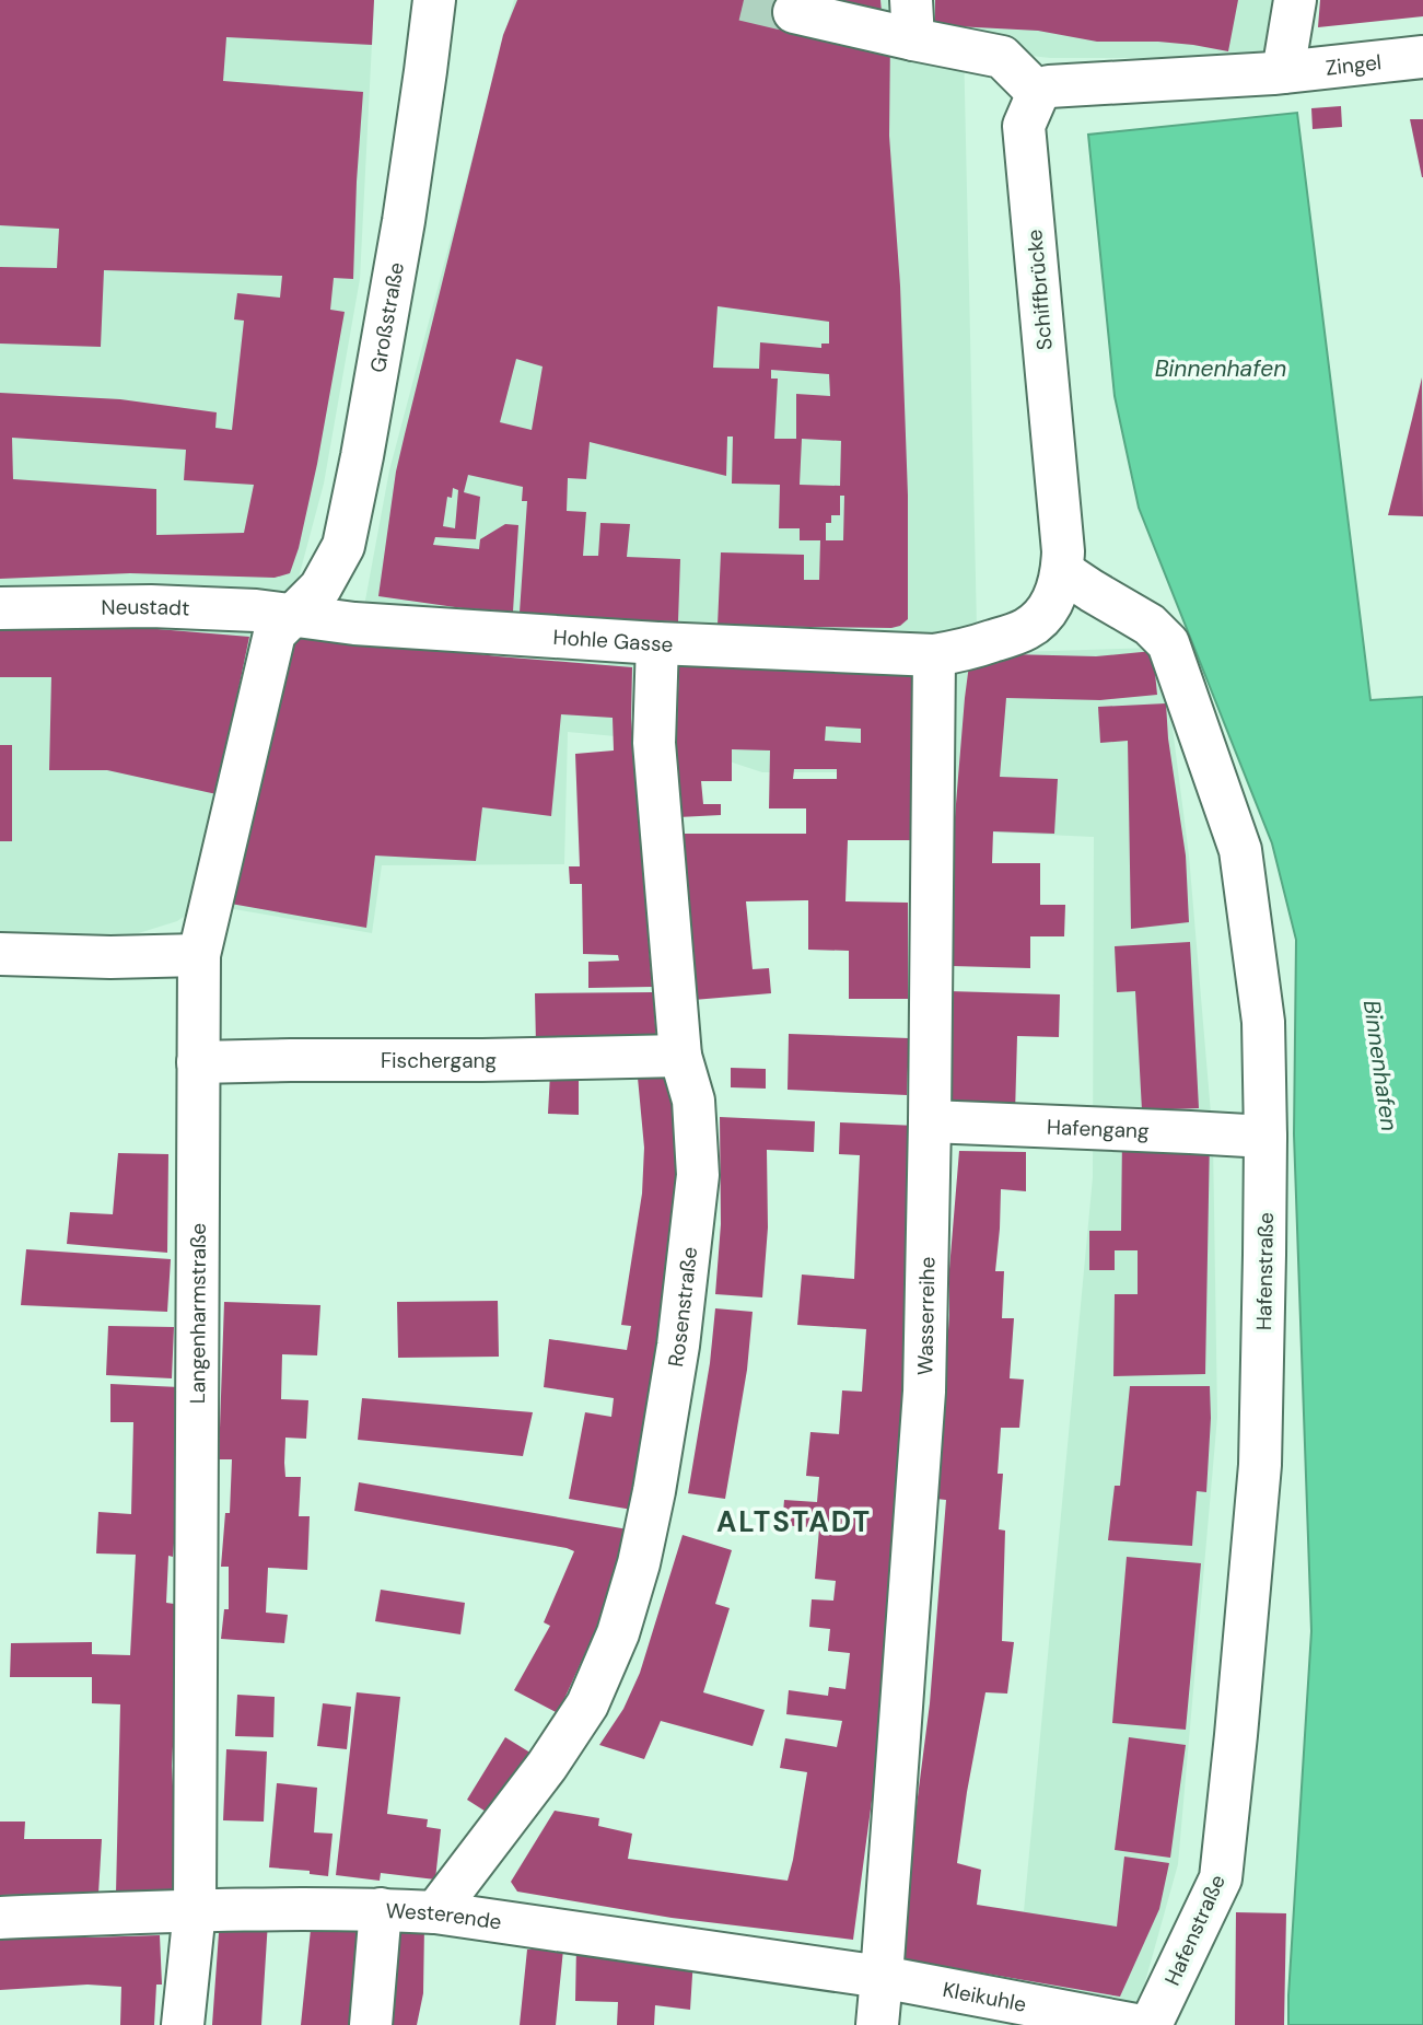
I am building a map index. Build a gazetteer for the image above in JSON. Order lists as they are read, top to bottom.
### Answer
{
  "streets": {
    "street": [
      "Zingel",
      "Schiffbrücke",
      "Großstraße",
      "Neustadt",
      "Hohle Gasse",
      "Fischergang",
      "Hafengang",
      "Hafenstraße",
      "Rosenstraße",
      "Langenharmstraße",
      "Wasserreihe",
      "Westerende",
      "Kleikuhle"
    ]
  },
  "crossings": [
    ["Schiffbrücke", "Hohle Gasse"],
    ["Schiffbrücke", "Hafenstraße"],
    ["Schiffbrücke", "Wasserreihe"],
    ["Großstraße", "Neustadt"],
    ["Großstraße", "Hohle Gasse"],
    ["Großstraße", "Langenharmstraße"],
    ["Neustadt", "Hohle Gasse"],
    ["Neustadt", "Langenharmstraße"],
    ["Hohle Gasse", "Rosenstraße"],
    ["Hohle Gasse", "Langenharmstraße"],
    ["Hohle Gasse", "Wasserreihe"],
    ["Fischergang", "Rosenstraße"],
    ["Fischergang", "Langenharmstraße"],
    ["Hafengang", "Hafenstraße"],
    ["Hafengang", "Wasserreihe"],
    ["Rosenstraße", "Westerende"],
    ["Langenharmstraße", "Westerende"],
    ["Wasserreihe", "Westerende"],
    ["Wasserreihe", "Kleikuhle"],
    ["Westerende", "Kleikuhle"]
  ],
  "districts": ["ALTSTADT"],
  "water": ["Binnenhafen"]
}
